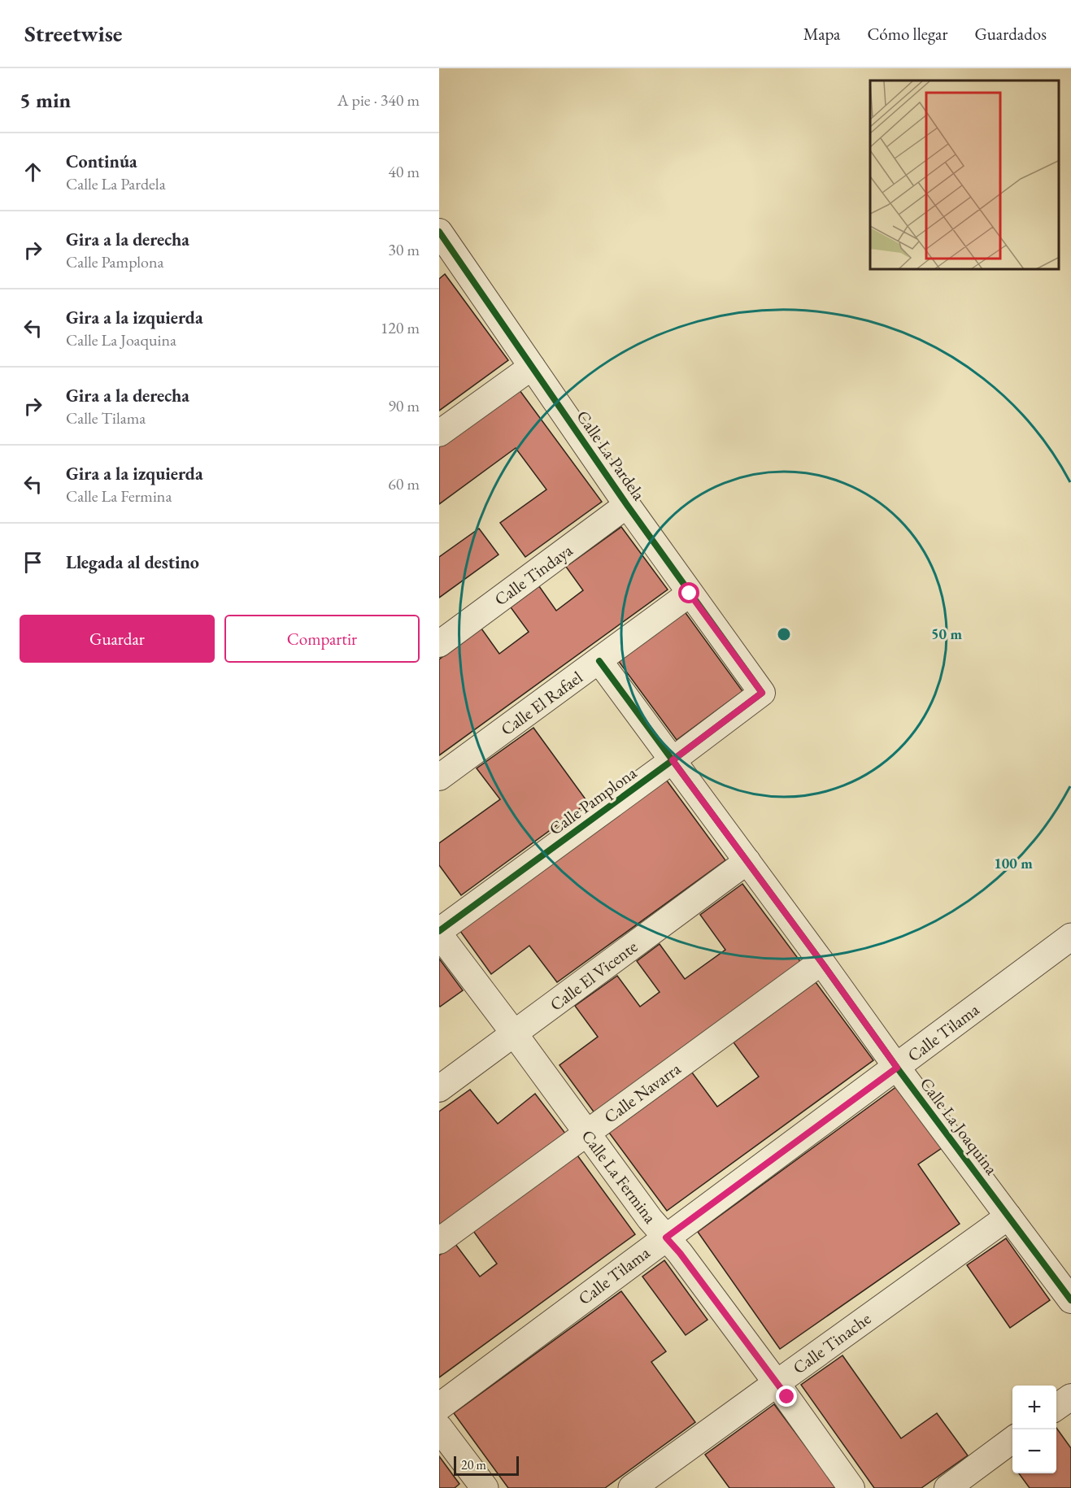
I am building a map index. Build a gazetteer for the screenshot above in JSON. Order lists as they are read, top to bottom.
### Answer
{
  "streets": {
    "street": [
      "Calle La Pardela",
      "Calle Tindaya",
      "Calle El Rafael",
      "Calle Pamplona",
      "Calle El Vicente",
      "Calle Tilama",
      "Calle Navarra",
      "Calle La Joaquina",
      "Calle La Fermina",
      "Calle Tinache"
    ]
  },
  "crossings": [
    ["Calle La Pardela", "Calle Tindaya"],
    ["Calle La Pardela", "Calle El Rafael"],
    ["Calle La Pardela", "Calle Pamplona"],
    ["Calle El Rafael", "Calle La Joaquina"],
    ["Calle Pamplona", "Calle La Joaquina"],
    ["Calle Pamplona", "Calle La Fermina"],
    ["Calle El Vicente", "Calle La Joaquina"],
    ["Calle El Vicente", "Calle La Fermina"],
    ["Calle Tilama", "Calle La Joaquina"],
    ["Calle Tilama", "Calle La Fermina"],
    ["Calle Navarra", "Calle La Joaquina"],
    ["Calle Navarra", "Calle La Fermina"],
    ["Calle La Joaquina", "Calle Tinache"],
    ["Calle La Fermina", "Calle Tinache"]
  ],
  "scale_bar": "20 m",
  "page": {
    "header": "Streetwise",
    "nav": ["Mapa", "Cómo llegar", "Guardados"],
    "heading": ["5 min", "A pie · 340 m"],
    "list": [
      ["Continúa", "Calle La Pardela", "40 m"],
      ["Gira a la derecha", "Calle Pamplona", "30 m"],
      ["Gira a la izquierda", "Calle La Joaquina", "120 m"],
      ["Gira a la derecha", "Calle Tilama", "90 m"],
      ["Gira a la izquierda", "Calle La Fermina", "60 m"],
      "Llegada al destino"
    ],
    "buttons": ["Guardar", "Compartir"],
    "map_buttons": ["+", "−"],
    "scale": "20 m"
  },
  "rings": ["50 m", "100 m"]
}
